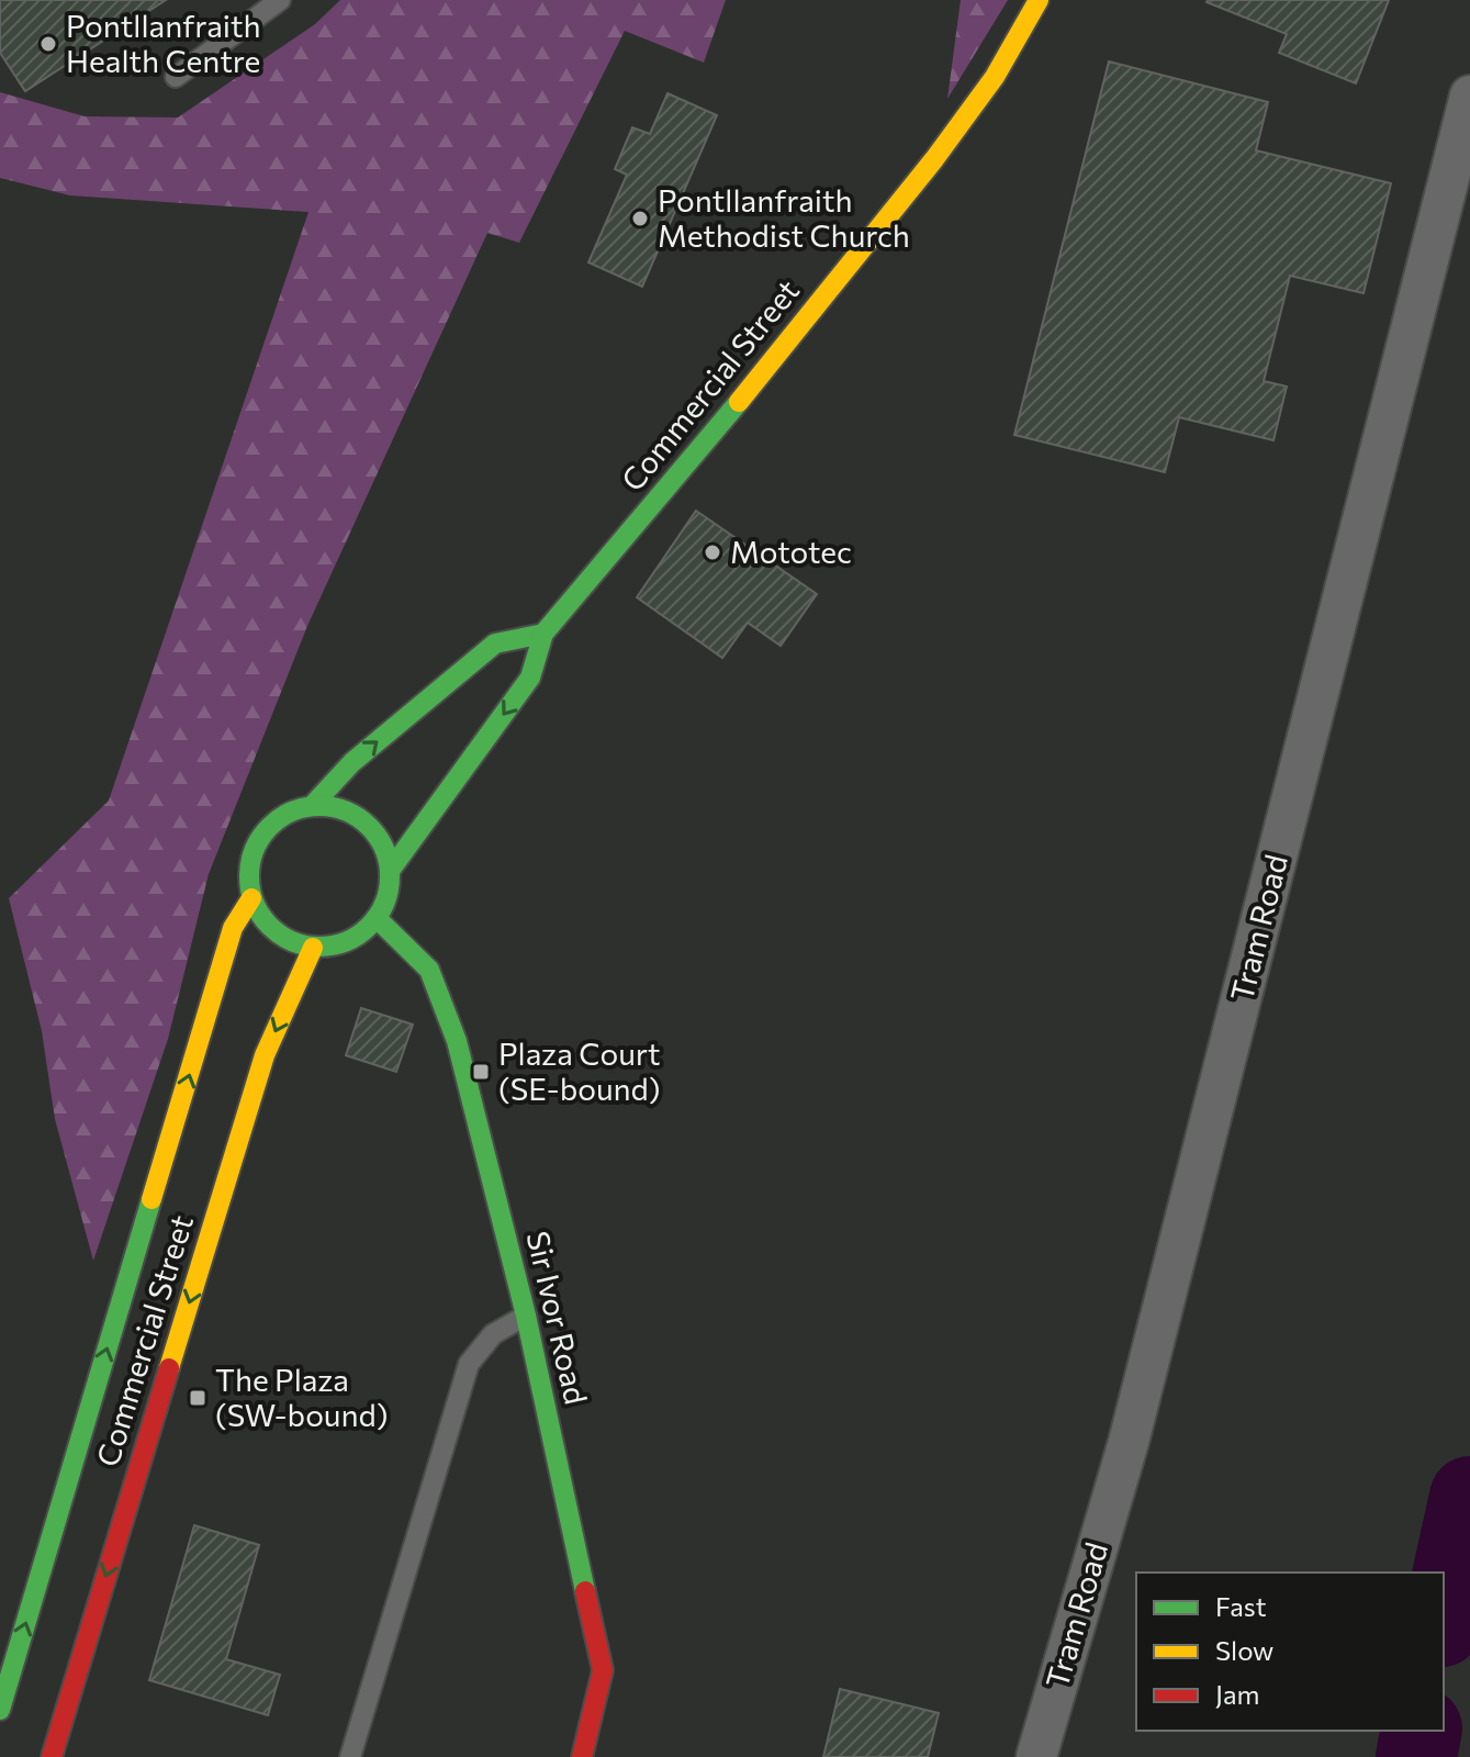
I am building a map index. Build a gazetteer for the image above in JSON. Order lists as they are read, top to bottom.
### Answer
{
  "streets": {
    "main road": ["Commercial Street", "Sir Ivor Road"],
    "street": ["Tram Road"]
  },
  "crossings": [
    ["Commercial Street", "Sir Ivor Road"]
  ],
  "places": {
    "other": ["Pontllanfraith Health Centre", "Pontllanfraith Methodist Church", "Mototec"],
    "transit": ["Plaza Court (SE-bound)", "The Plaza (SW-bound)"]
  },
  "legend": ["Fast", "Slow", "Jam"]
}
